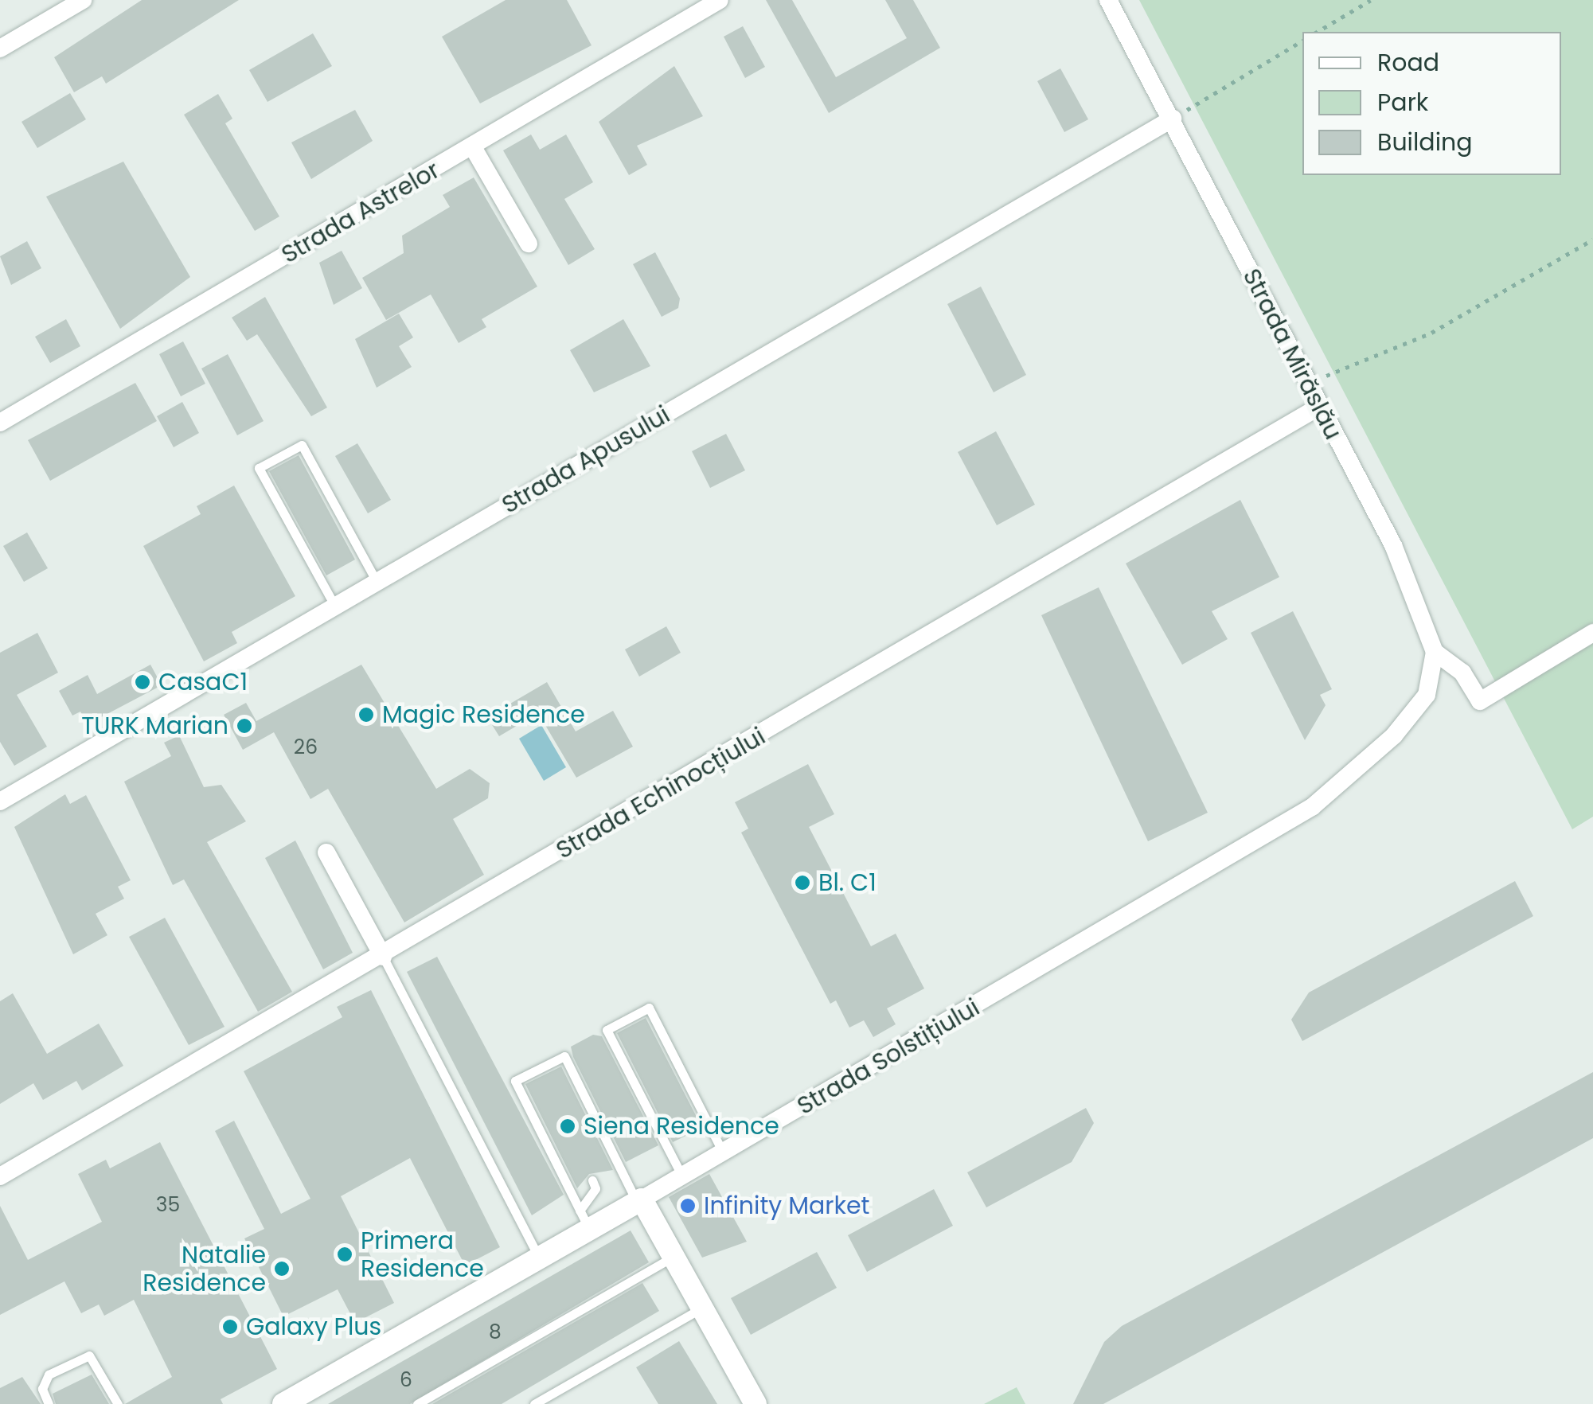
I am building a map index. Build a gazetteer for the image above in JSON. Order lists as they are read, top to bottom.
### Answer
{
  "streets": {
    "street": [
      "Strada Astrelor",
      "Strada Mirăslău",
      "Strada Apusului",
      "Strada Echinocțiului",
      "Strada Solstițiului"
    ]
  },
  "crossings": [
    ["Strada Mirăslău", "Strada Apusului"],
    ["Strada Mirăslău", "Strada Echinocțiului"],
    ["Strada Mirăslău", "Strada Solstițiului"]
  ],
  "places": [
    "CasaC1",
    "Magic Residence",
    "TURK Marian",
    "Bl. C1",
    "Siena Residence",
    "Infinity Market",
    "Primera Residence",
    "Natalie Residence",
    "Galaxy Plus"
  ],
  "house_numbers": [
    "26",
    "35",
    "8",
    "6"
  ],
  "legend": ["Road", "Park", "Building"]
}
